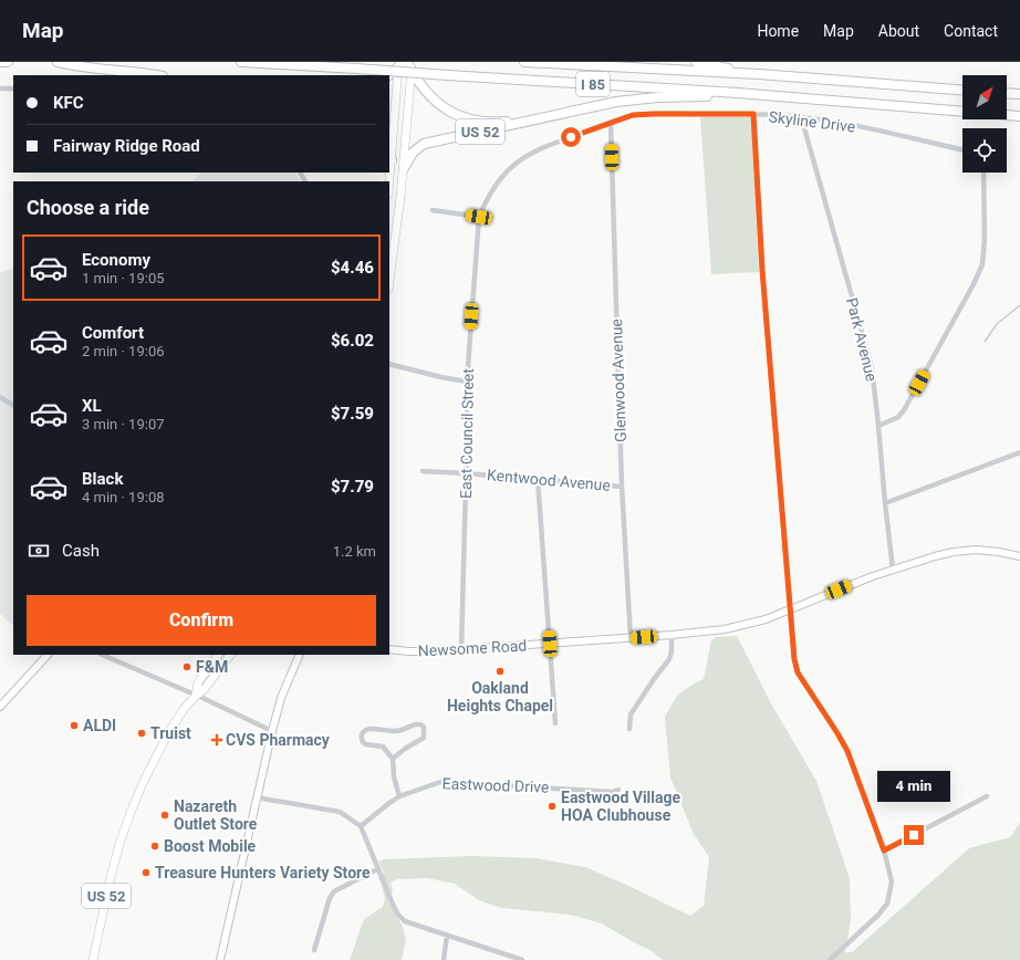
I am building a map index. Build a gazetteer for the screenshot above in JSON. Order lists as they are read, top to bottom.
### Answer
{
  "streets": {
    "highway": ["I 85", "US 52"],
    "street": [
      "Skyline Drive",
      "Park Avenue",
      "Glenwood Avenue",
      "East Council Street",
      "Kentwood Avenue",
      "Newsome Road",
      "Eastwood Drive"
    ]
  },
  "crossings": [
    ["I 85", "US 52"],
    ["Skyline Drive", "Park Avenue"],
    ["Skyline Drive", "Glenwood Avenue"],
    ["Skyline Drive", "East Council Street"],
    ["Park Avenue", "Newsome Road"],
    ["Glenwood Avenue", "Kentwood Avenue"],
    ["Glenwood Avenue", "Newsome Road"],
    ["East Council Street", "Kentwood Avenue"],
    ["East Council Street", "Newsome Road"]
  ],
  "places": {
    "other": [
      "F&M",
      "Oakland Heights Chapel",
      "ALDI",
      "Truist",
      "Eastwood Village HOA Clubhouse",
      "Nazareth Outlet Store",
      "Boost Mobile",
      "Treasure Hunters Variety Store"
    ],
    "health": ["CVS Pharmacy"]
  },
  "north": "top right",
  "page": {
    "header": "Map",
    "nav": [
      "Home",
      "Map",
      "About",
      "Contact"
    ],
    "banner": ["KFC", "Fairway Ridge Road"],
    "heading": "Choose a ride",
    "list": [
      {
        "name": "Economy",
        "note": "1 min · 19:05",
        "value": "$4.46"
      },
      {
        "name": "Comfort",
        "note": "2 min · 19:06",
        "value": "$6.02"
      },
      {
        "name": "XL",
        "note": "3 min · 19:07",
        "value": "$7.59"
      },
      {
        "name": "Black",
        "note": "4 min · 19:08",
        "value": "$7.79"
      }
    ],
    "pay": ["Cash", "1.2 km"],
    "buttons": "Confirm",
    "bubble": "4 min"
  }
}
